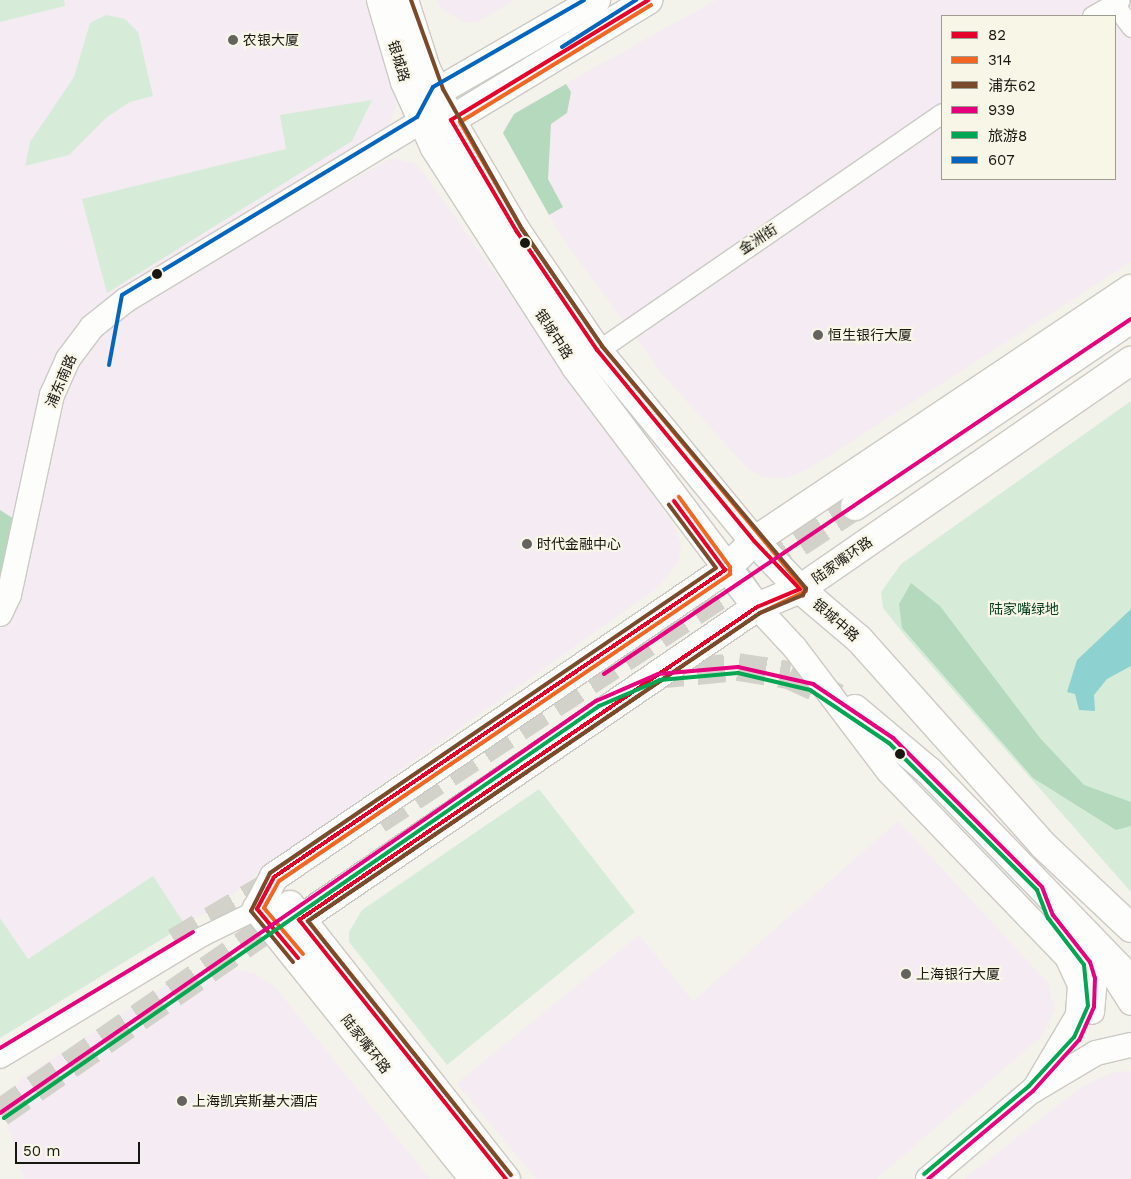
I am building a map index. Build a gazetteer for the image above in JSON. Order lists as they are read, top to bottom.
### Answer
{
  "streets": {
    "main road": [
      "银城路",
      "银城中路",
      "浦东南路",
      "陆家嘴环路"
    ],
    "street": ["金洲街"]
  },
  "crossings": [
    ["银城路", "银城中路"],
    ["银城路", "浦东南路"],
    ["金洲街", "银城中路"],
    ["银城中路", "浦东南路"],
    ["银城中路", "陆家嘴环路"]
  ],
  "parks": ["陆家嘴绿地"],
  "places": [
    "农银大厦",
    "恒生银行大厦",
    "时代金融中心",
    "上海银行大厦",
    "上海凯宾斯基大酒店"
  ],
  "lines": [
    "transit line 82",
    "transit line 浦东62",
    "transit line 607",
    "transit line 314",
    "transit line 939",
    "transit line 旅游8"
  ],
  "legend": [
    "82",
    "314",
    "浦东62",
    "939",
    "旅游8",
    "607"
  ],
  "scale_bar": "50 m"
}
